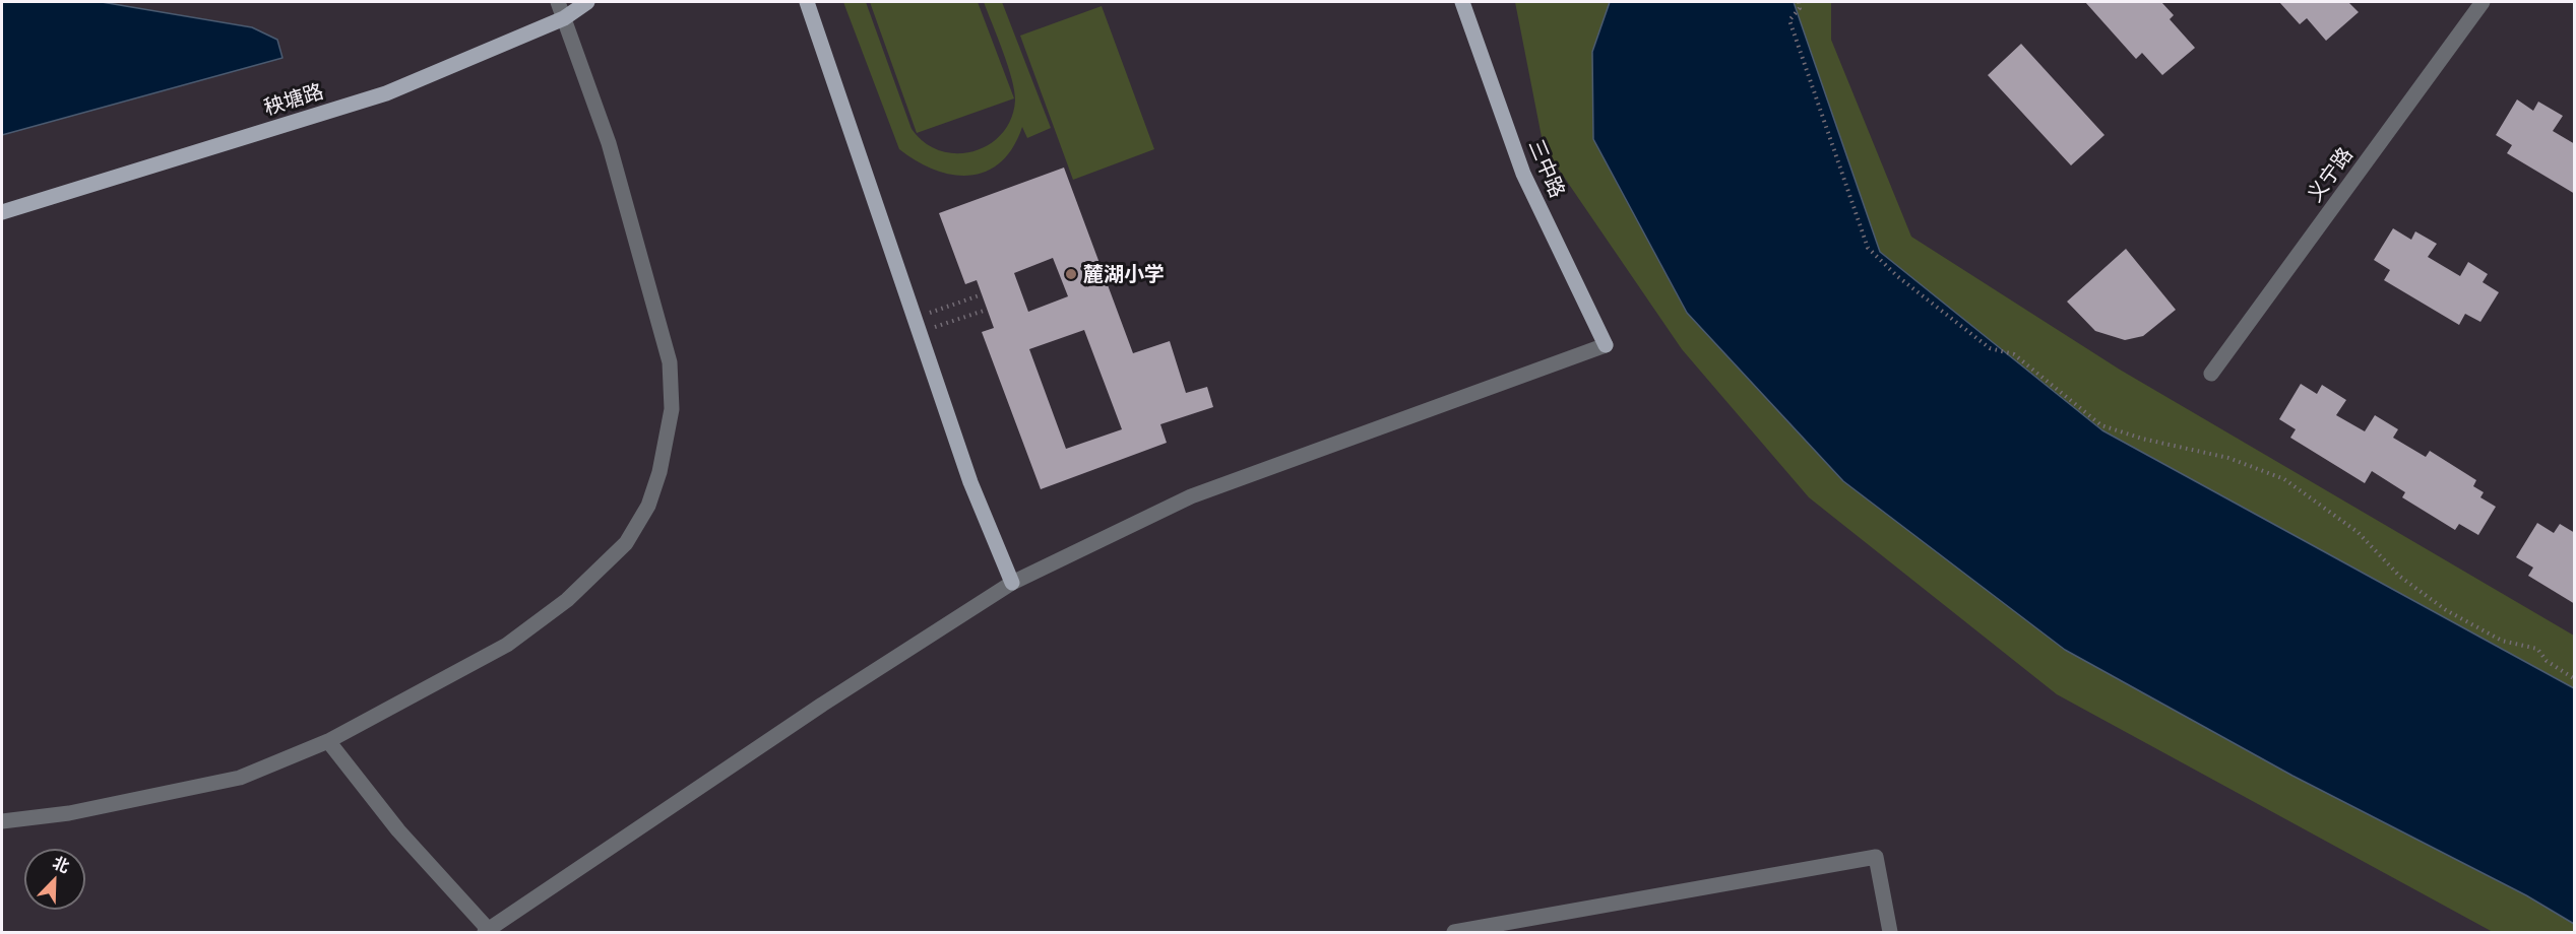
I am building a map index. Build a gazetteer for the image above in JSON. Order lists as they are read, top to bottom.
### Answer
{
  "streets": {
    "main road": ["秧塘路", "三中路"],
    "street": ["义宁路"]
  },
  "places": ["麓湖小学"],
  "north": "top right"
}
